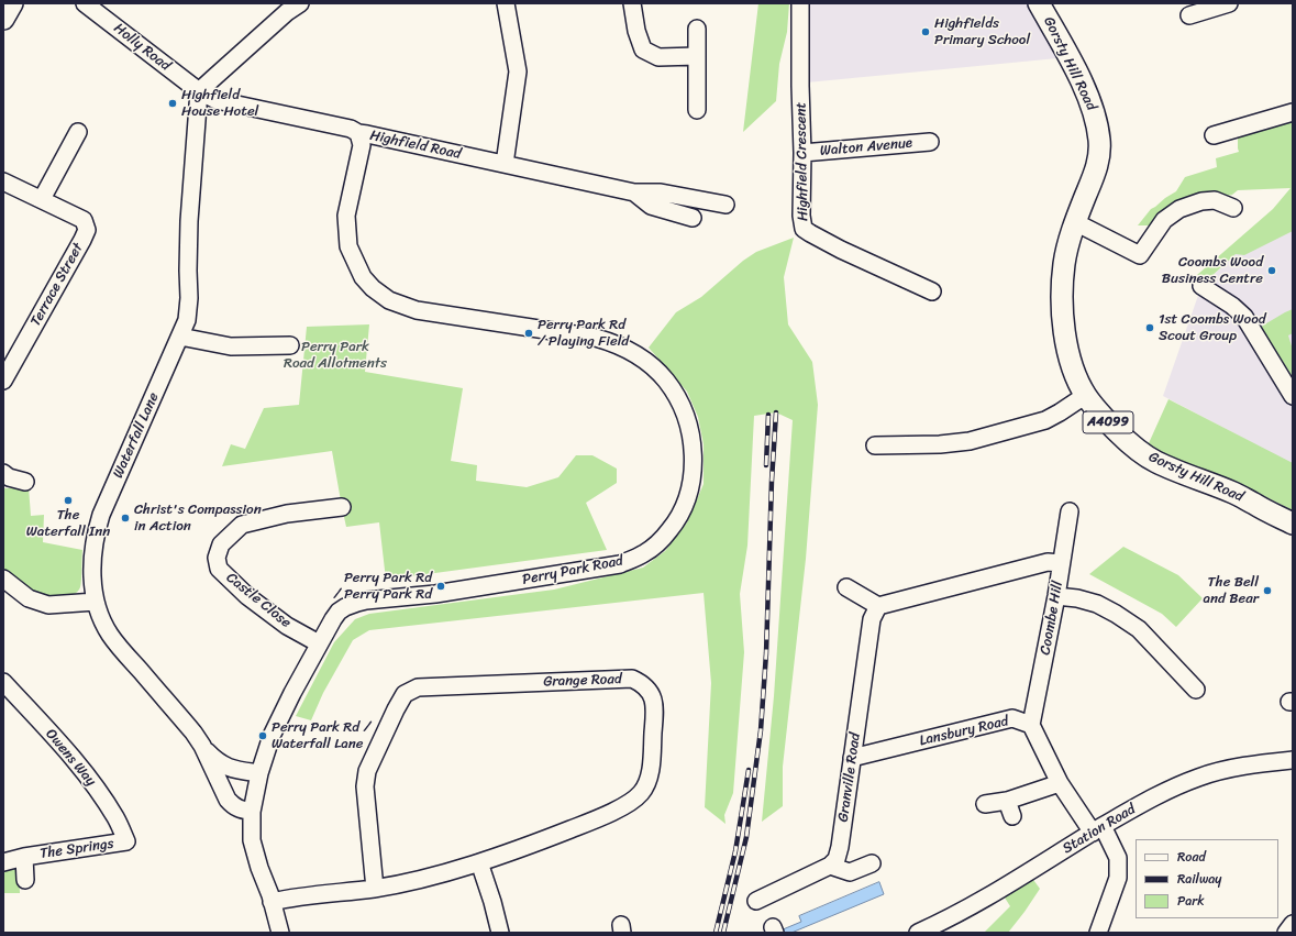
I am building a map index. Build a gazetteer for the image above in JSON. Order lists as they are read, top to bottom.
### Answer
{
  "streets": {
    "main road": ["Gorsty Hill Road", "A4099"],
    "street": [
      "Holly Road",
      "Highfield Road",
      "Walton Avenue",
      "Highfield Crescent",
      "Terrace Street",
      "Waterfall Lane",
      "Perry Park Road",
      "Castle Close",
      "Coombe Hill",
      "Grange Road",
      "Lansbury Road",
      "Owens Way",
      "Granville Road",
      "Station Road",
      "The Springs"
    ]
  },
  "crossings": [
    ["Holly Road", "Highfield Road"],
    ["Holly Road", "Waterfall Lane"],
    ["Highfield Road", "Waterfall Lane"],
    ["Highfield Road", "Perry Park Road"],
    ["Walton Avenue", "Highfield Crescent"],
    ["Waterfall Lane", "Perry Park Road"],
    ["Perry Park Road", "Castle Close"],
    ["Coombe Hill", "Lansbury Road"],
    ["Lansbury Road", "Granville Road"],
    ["Owens Way", "The Springs"]
  ],
  "parks": ["Perry Park Road Allotments"],
  "places": [
    "Highfields Primary School",
    "Highfield House Hotel",
    "Coombs Wood Business Centre",
    "1st Coombs Wood Scout Group",
    "Perry Park Rd / Playing Field",
    "The Waterfall Inn",
    "Christ's Compassion in Action",
    "Perry Park Rd / Perry Park Rd",
    "The Bell and Bear",
    "Perry Park Rd / Waterfall Lane"
  ],
  "legend": ["Road", "Railway", "Park"]
}
